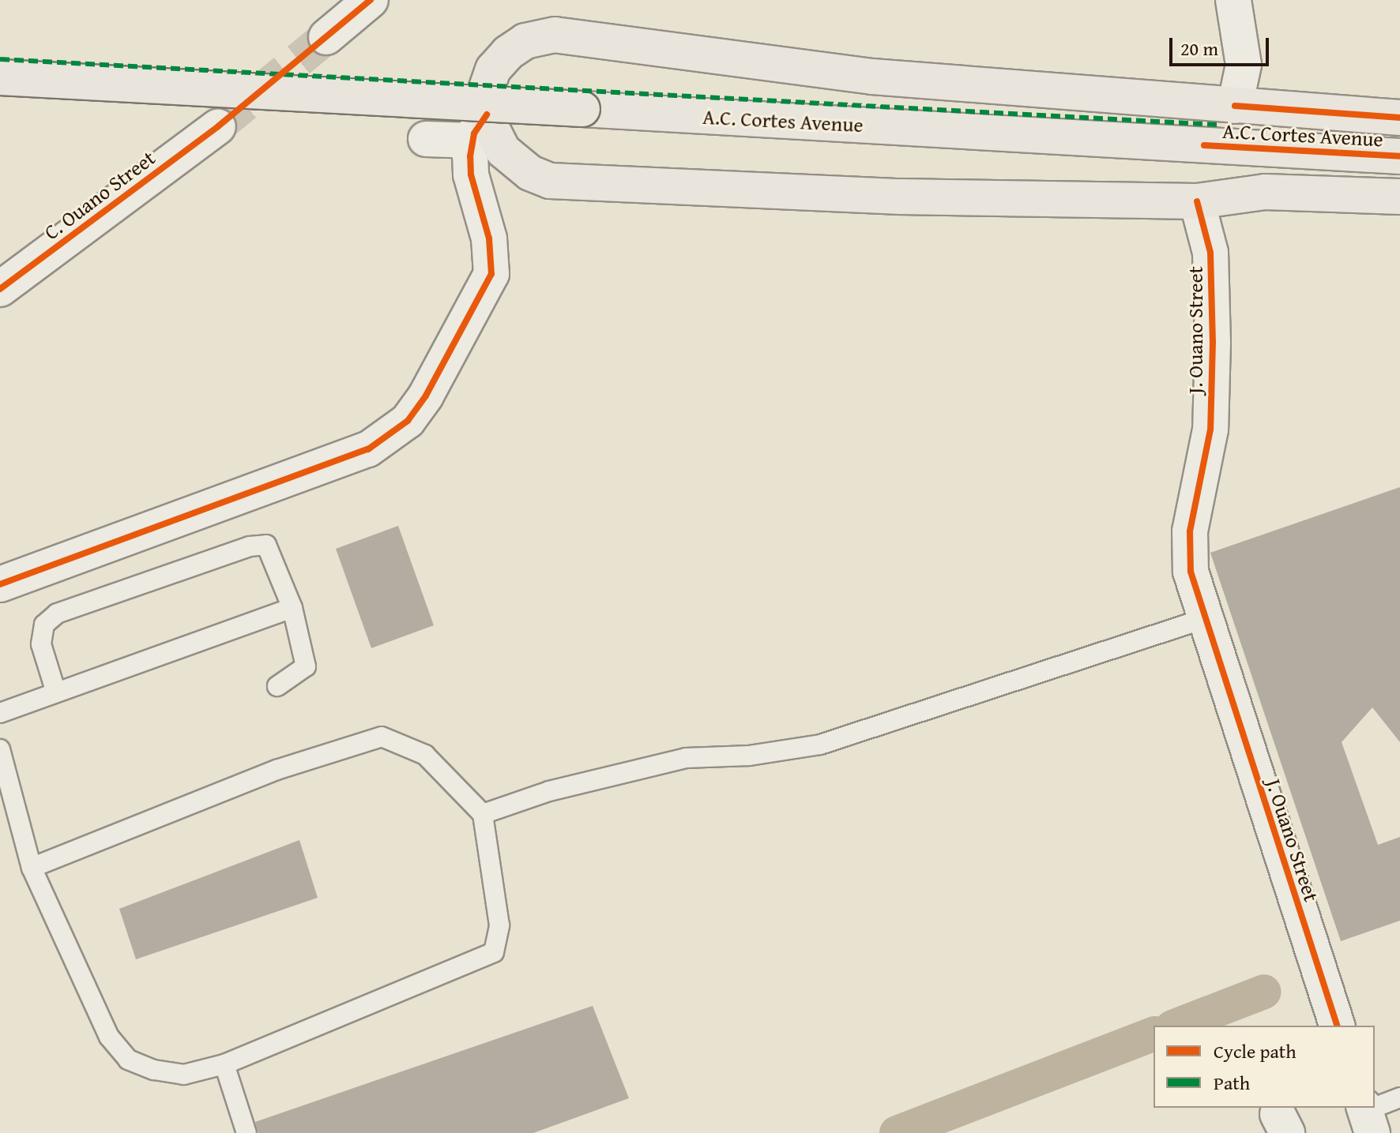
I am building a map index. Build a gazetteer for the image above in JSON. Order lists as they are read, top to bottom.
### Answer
{
  "streets": {
    "main road": ["A.C. Cortes Avenue"],
    "street": ["C. Ouano Street", "J. Ouano Street"]
  },
  "legend": ["Cycle path", "Path"],
  "scale_bar": "20 m"
}
